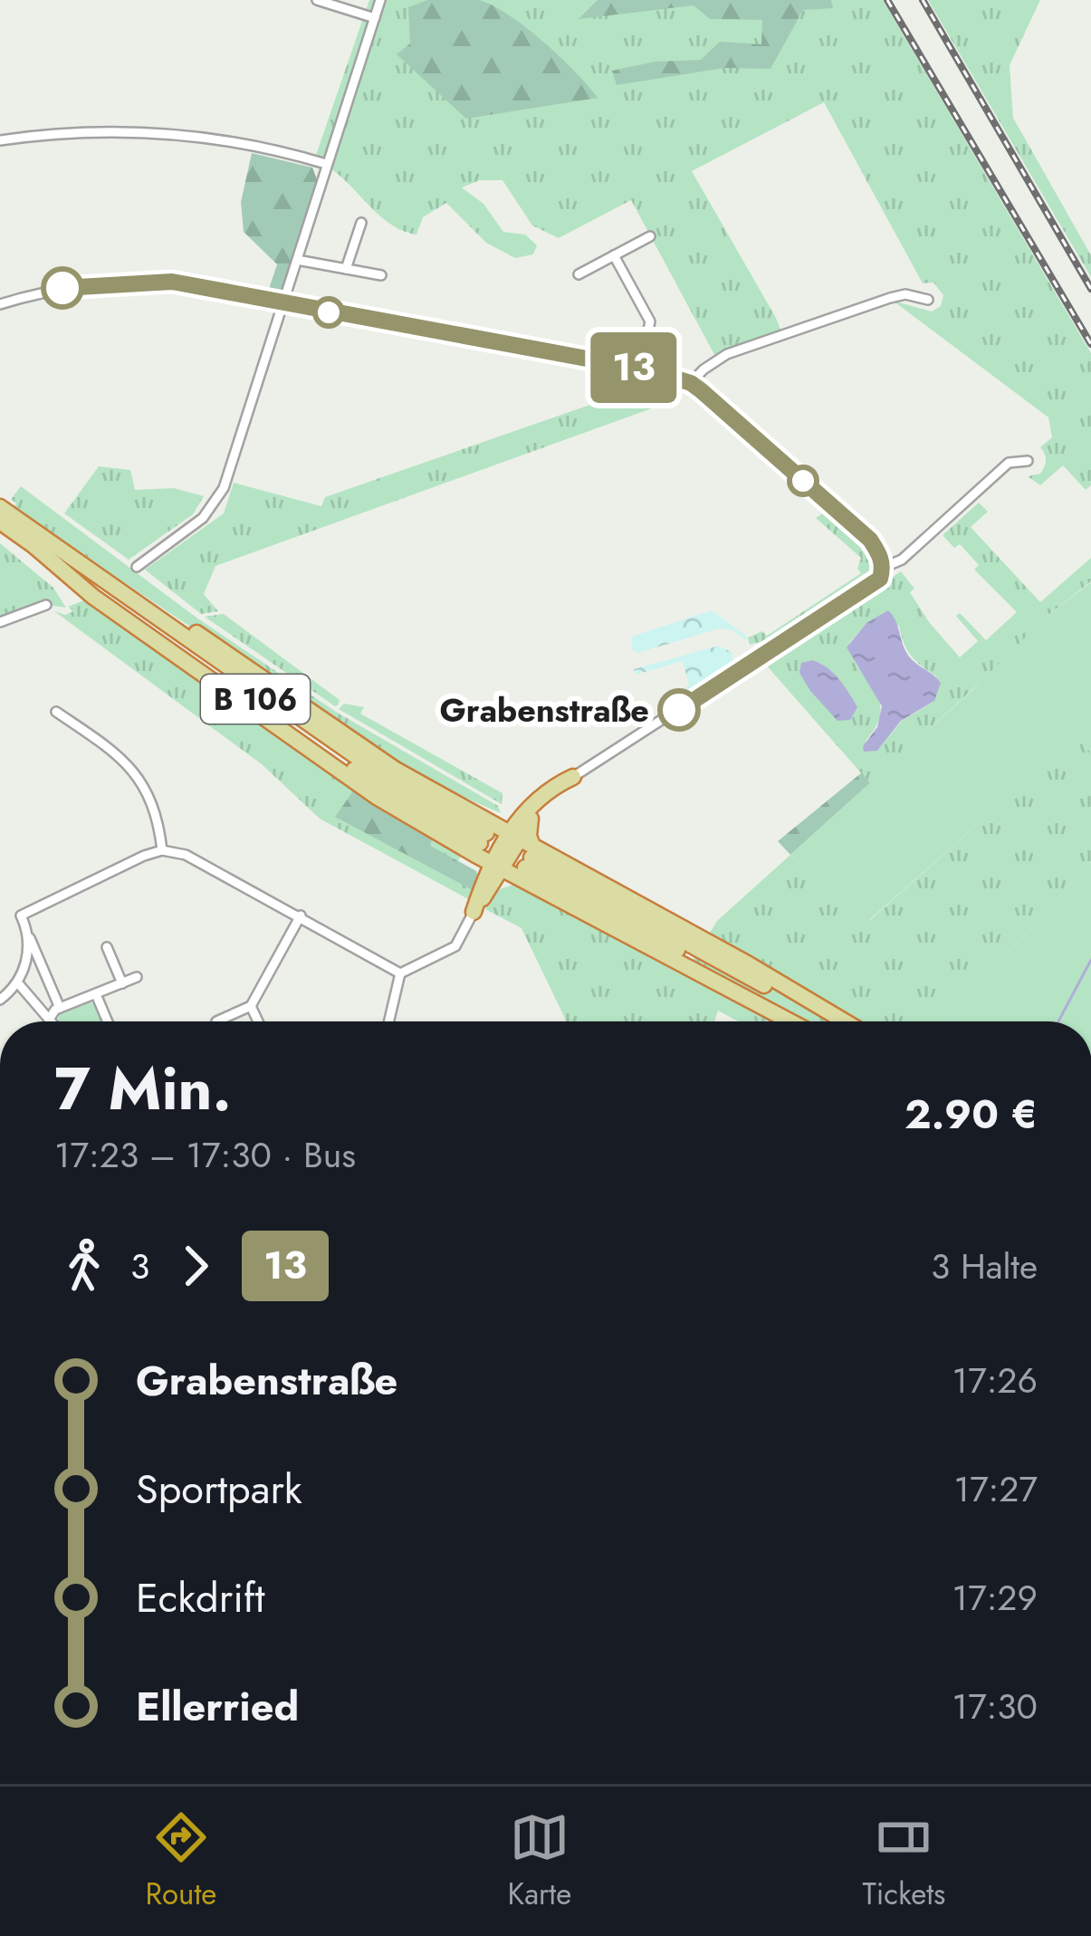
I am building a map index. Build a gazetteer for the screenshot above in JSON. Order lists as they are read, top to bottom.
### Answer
{
  "streets": {
    "highway": ["B 106"]
  },
  "places": ["Grabenstraße"],
  "lines": ["bus line 13"],
  "page": {
    "on_map": "13",
    "heading": ["7 Min.", "17:23 – 17:30 · Bus", "2.90 €"],
    "legs": ["3", "13", "3 Halte"],
    "list": [
      {
        "name": "Grabenstraße",
        "value": "17:26"
      },
      {
        "name": "Sportpark",
        "value": "17:27"
      },
      {
        "name": "Eckdrift",
        "value": "17:29"
      },
      {
        "name": "Ellerried",
        "value": "17:30"
      }
    ],
    "tabs": ["Route", "Karte", "Tickets"]
  }
}
